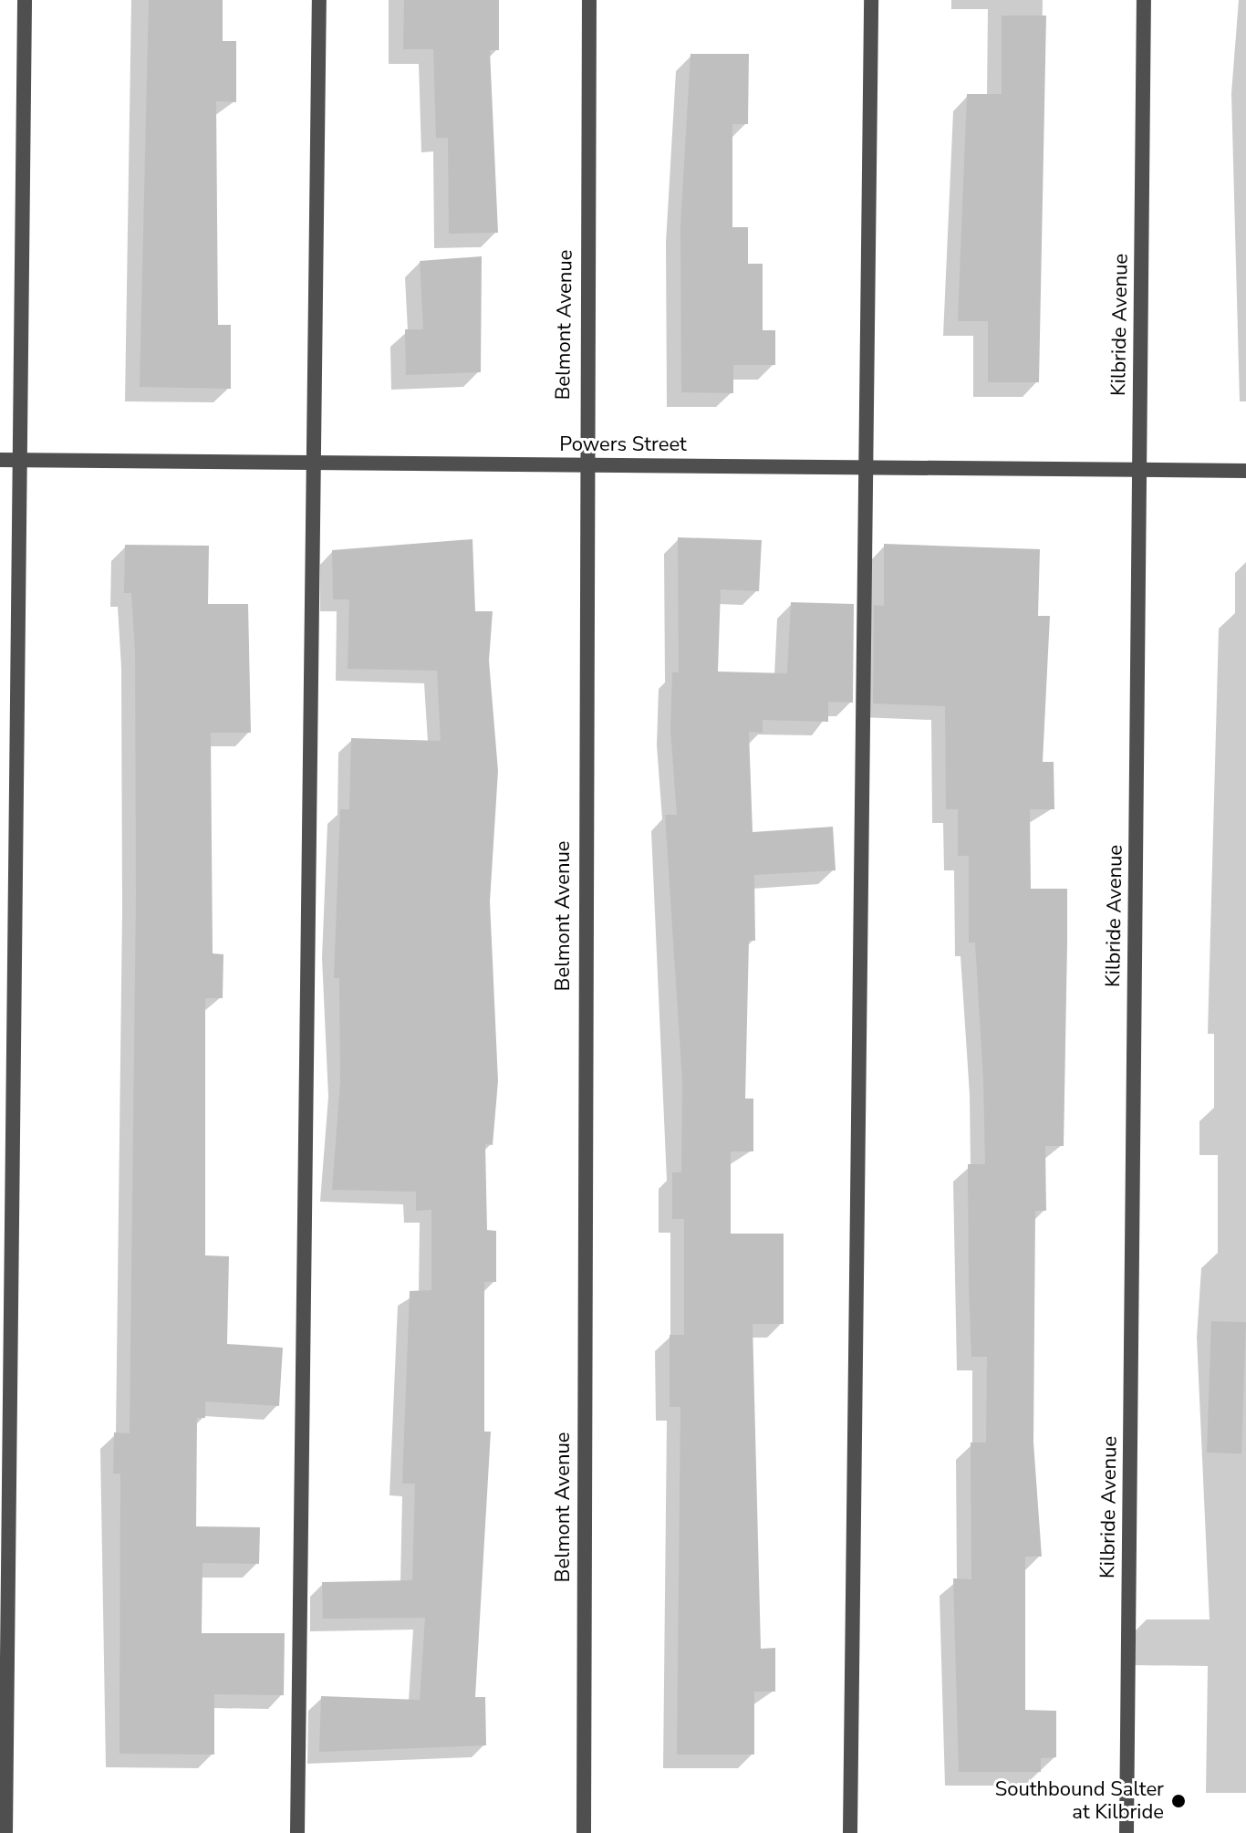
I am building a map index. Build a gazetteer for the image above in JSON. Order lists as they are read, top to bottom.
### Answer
{
  "streets": {
    "street": ["Belmont Avenue", "Kilbride Avenue", "Powers Street"]
  },
  "crossings": [
    ["Belmont Avenue", "Powers Street"],
    ["Kilbride Avenue", "Powers Street"]
  ],
  "places": ["Southbound Salter at Kilbride"]
}
